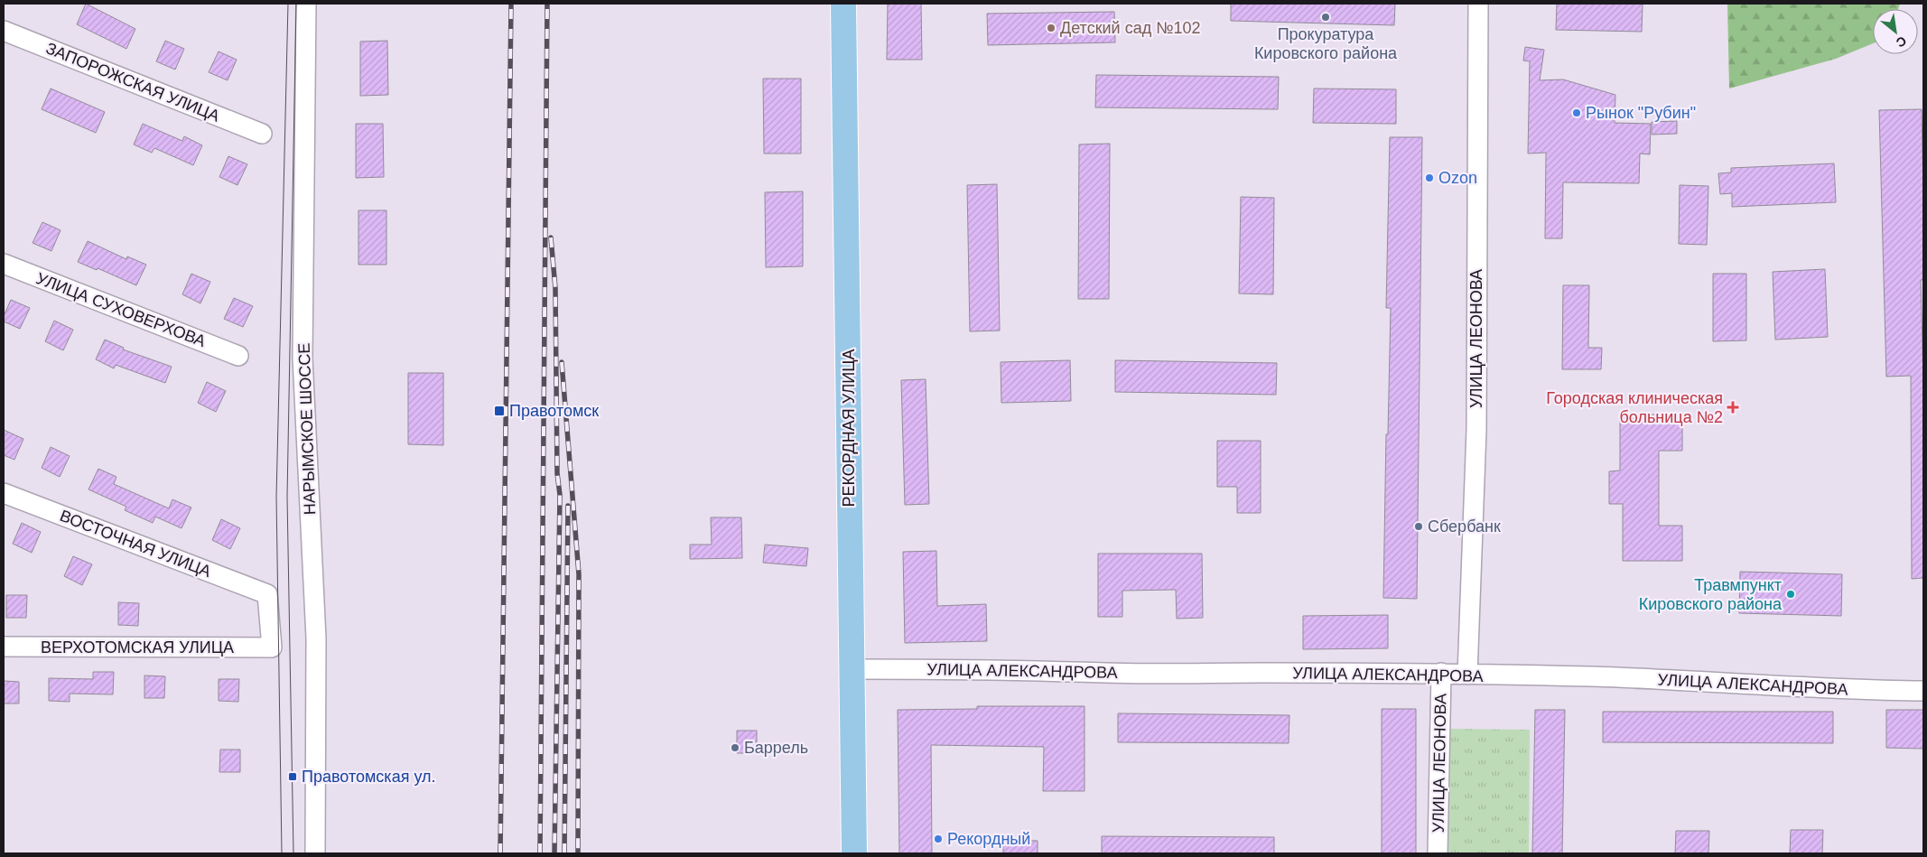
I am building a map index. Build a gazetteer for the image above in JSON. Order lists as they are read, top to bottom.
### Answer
{
  "streets": {
    "main road": ["РЕКОРДНАЯ УЛИЦА"],
    "street": [
      "ЗАПОРОЖСКАЯ УЛИЦА",
      "УЛИЦА СУХОВЕРХОВА",
      "УЛИЦА ЛЕОНОВА",
      "НАРЫМСКОЕ ШОССЕ",
      "ВОСТОЧНАЯ УЛИЦА",
      "ВЕРХОТОМСКАЯ УЛИЦА",
      "УЛИЦА АЛЕКСАНДРОВА"
    ]
  },
  "crossings": [
    ["УЛИЦА ЛЕОНОВА", "УЛИЦА АЛЕКСАНДРОВА"],
    ["РЕКОРДНАЯ УЛИЦА", "УЛИЦА АЛЕКСАНДРОВА"],
    ["ВОСТОЧНАЯ УЛИЦА", "ВЕРХОТОМСКАЯ УЛИЦА"]
  ],
  "places": {
    "other": [
      "Прокуратура Кировского района",
      "Детский сад №102",
      "Рынок \"Рубин\"",
      "Ozon",
      "Сбербанк",
      "Травмпункт Кировского района",
      "Баррель",
      "Рекордный"
    ],
    "health": ["Городская клиническая больница №2"],
    "transit": ["Правотомск", "Правотомская ул."]
  },
  "north": "bottom right"
}
